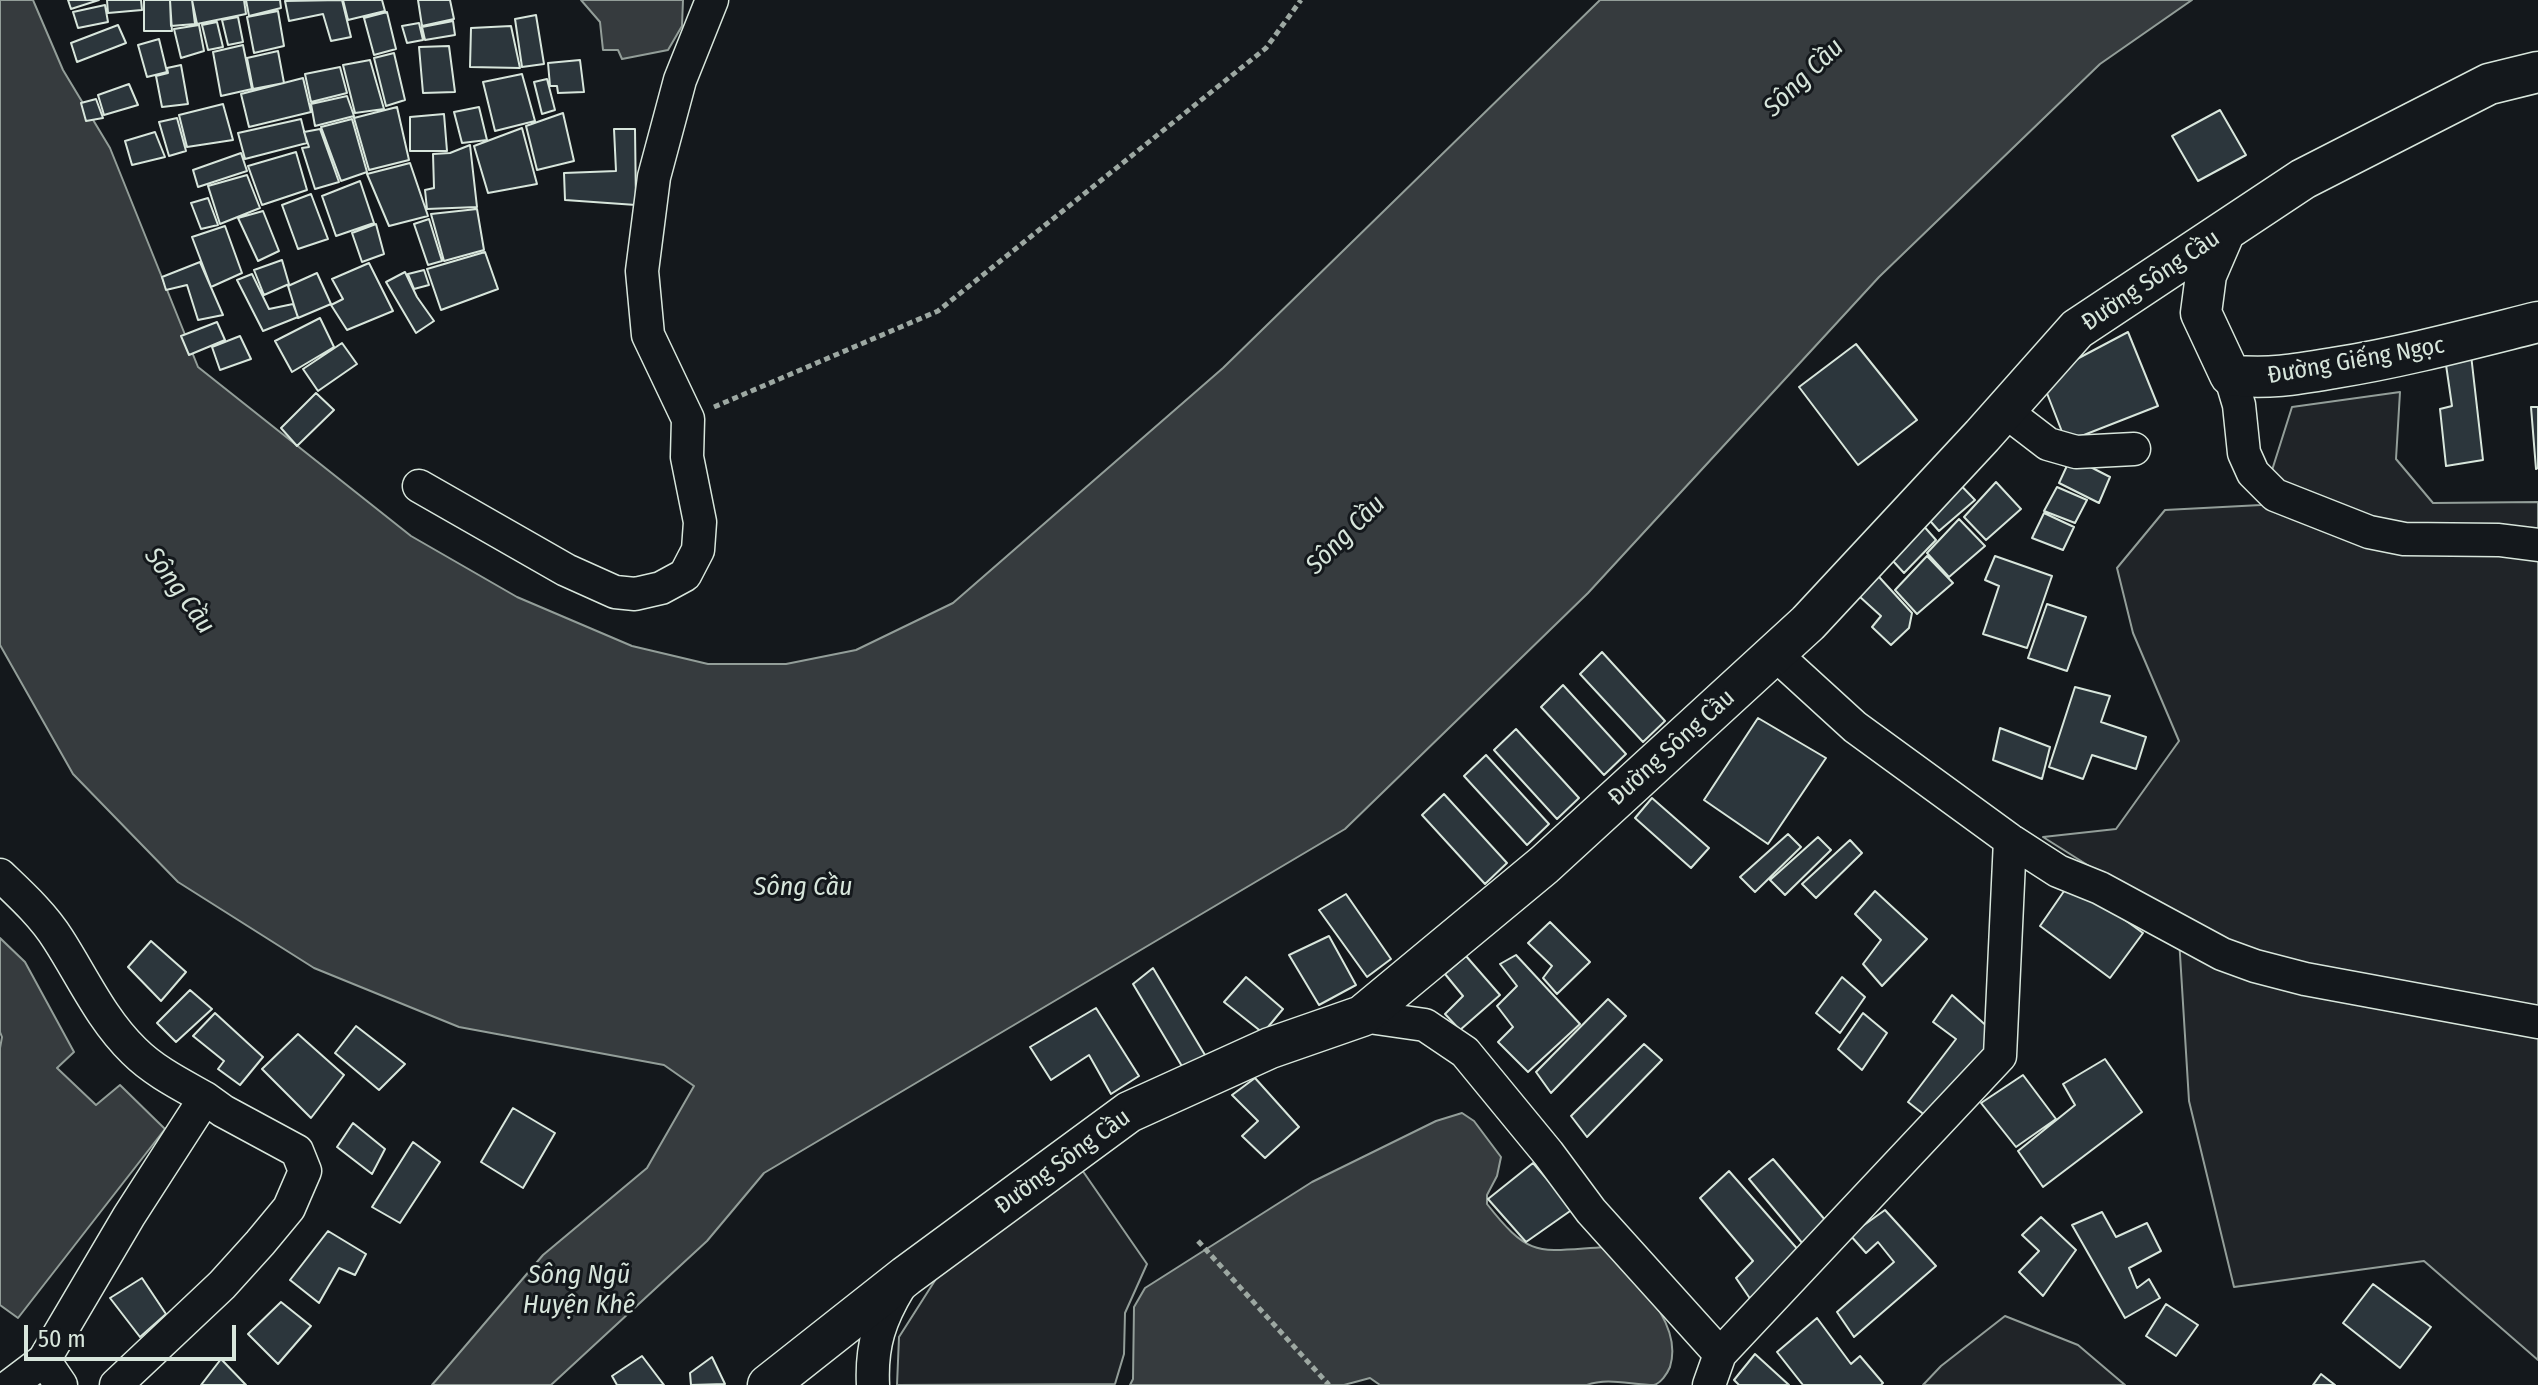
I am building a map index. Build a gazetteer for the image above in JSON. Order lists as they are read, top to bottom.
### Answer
{
  "streets": {
    "main road": ["Đường Sông Cầu", "Đường Giếng Ngọc"]
  },
  "water": ["Sông Cầu", "Sông Ngũ Huyện Khê"],
  "scale_bar": "50 m"
}
